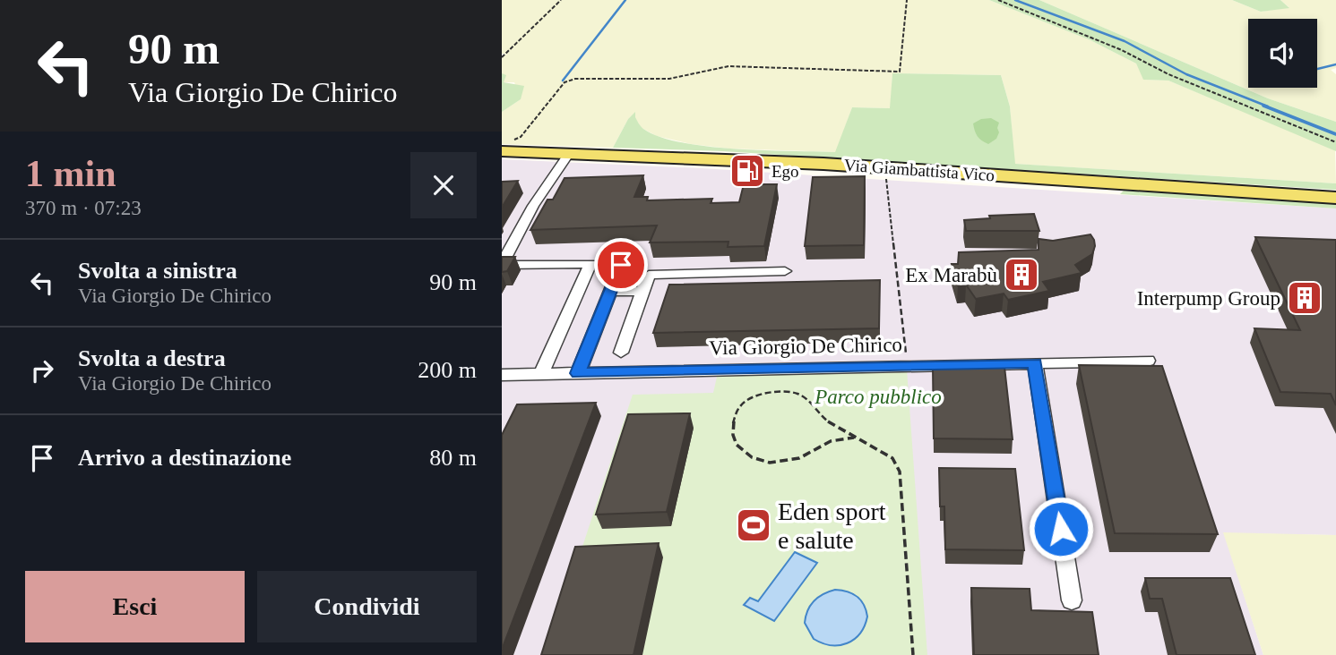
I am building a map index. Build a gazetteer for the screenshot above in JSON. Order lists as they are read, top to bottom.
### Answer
{
  "streets": {
    "main road": ["Via Giambattista Vico"],
    "street": ["Via Giorgio De Chirico"]
  },
  "parks": ["Parco pubblico"],
  "places": {
    "fuel station": ["Ego"],
    "building": ["Ex Marabù", "Interpump Group"],
    "sports": ["Eden sport e salute"]
  },
  "page": {
    "turn": ["90 m", "Via Giorgio De Chirico"],
    "heading": ["1 min", "370 m · 07:23"],
    "list": [
      {
        "name": "Svolta a sinistra",
        "note": "Via Giorgio De Chirico",
        "value": "90 m"
      },
      {
        "name": "Svolta a destra",
        "note": "Via Giorgio De Chirico",
        "value": "200 m"
      },
      {
        "name": "Arrivo a destinazione",
        "value": "80 m"
      }
    ],
    "buttons": ["Esci", "Condividi"]
  }
}
